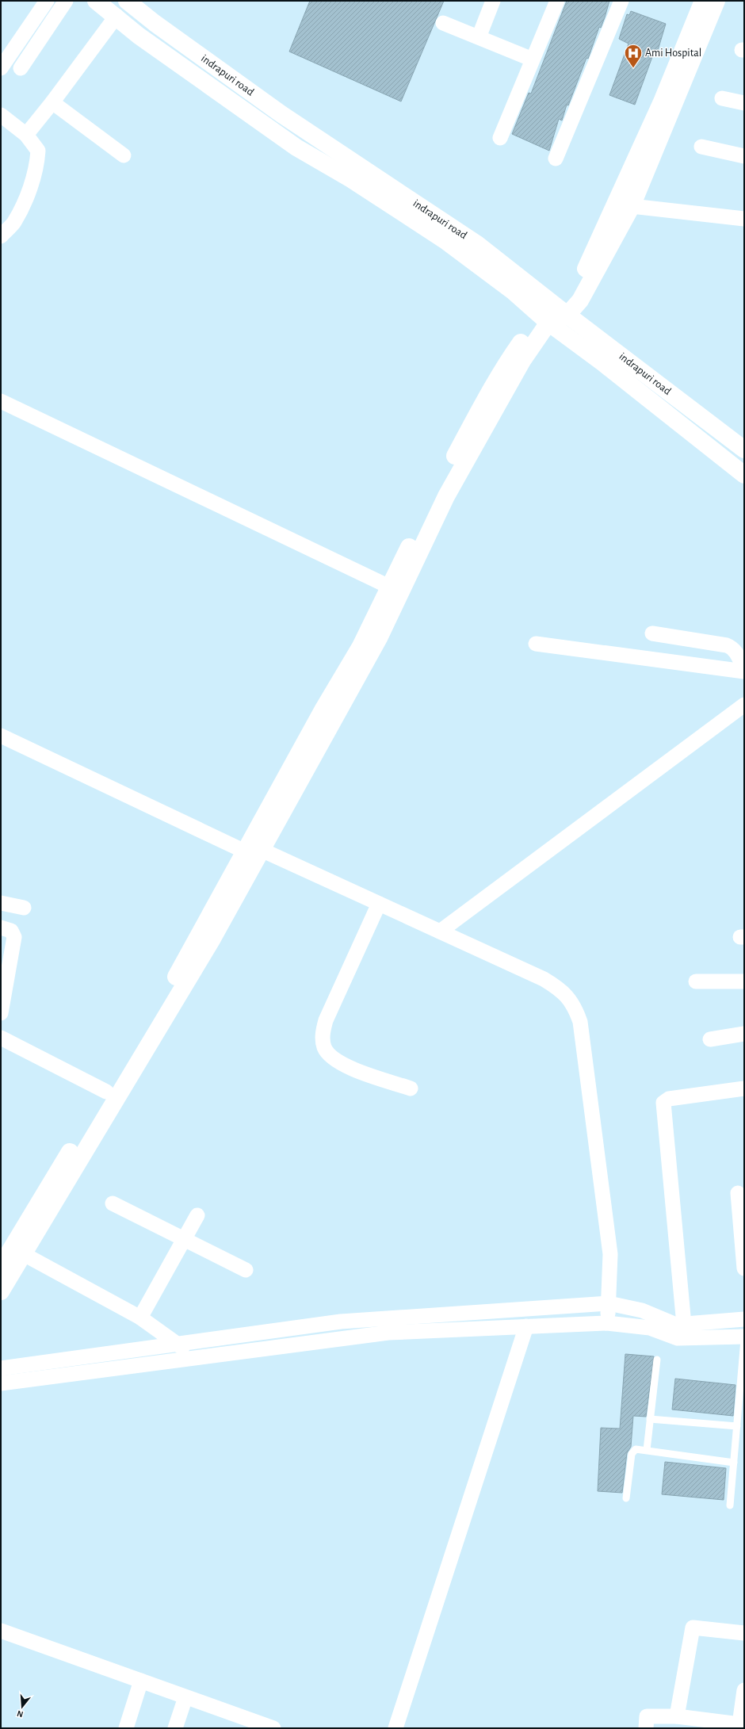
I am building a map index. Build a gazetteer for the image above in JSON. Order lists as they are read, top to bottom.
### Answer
{
  "streets": {
    "street": ["indrapuri road"]
  },
  "places": {
    "hospital": ["Ami Hospital"]
  },
  "north": "bottom"
}
